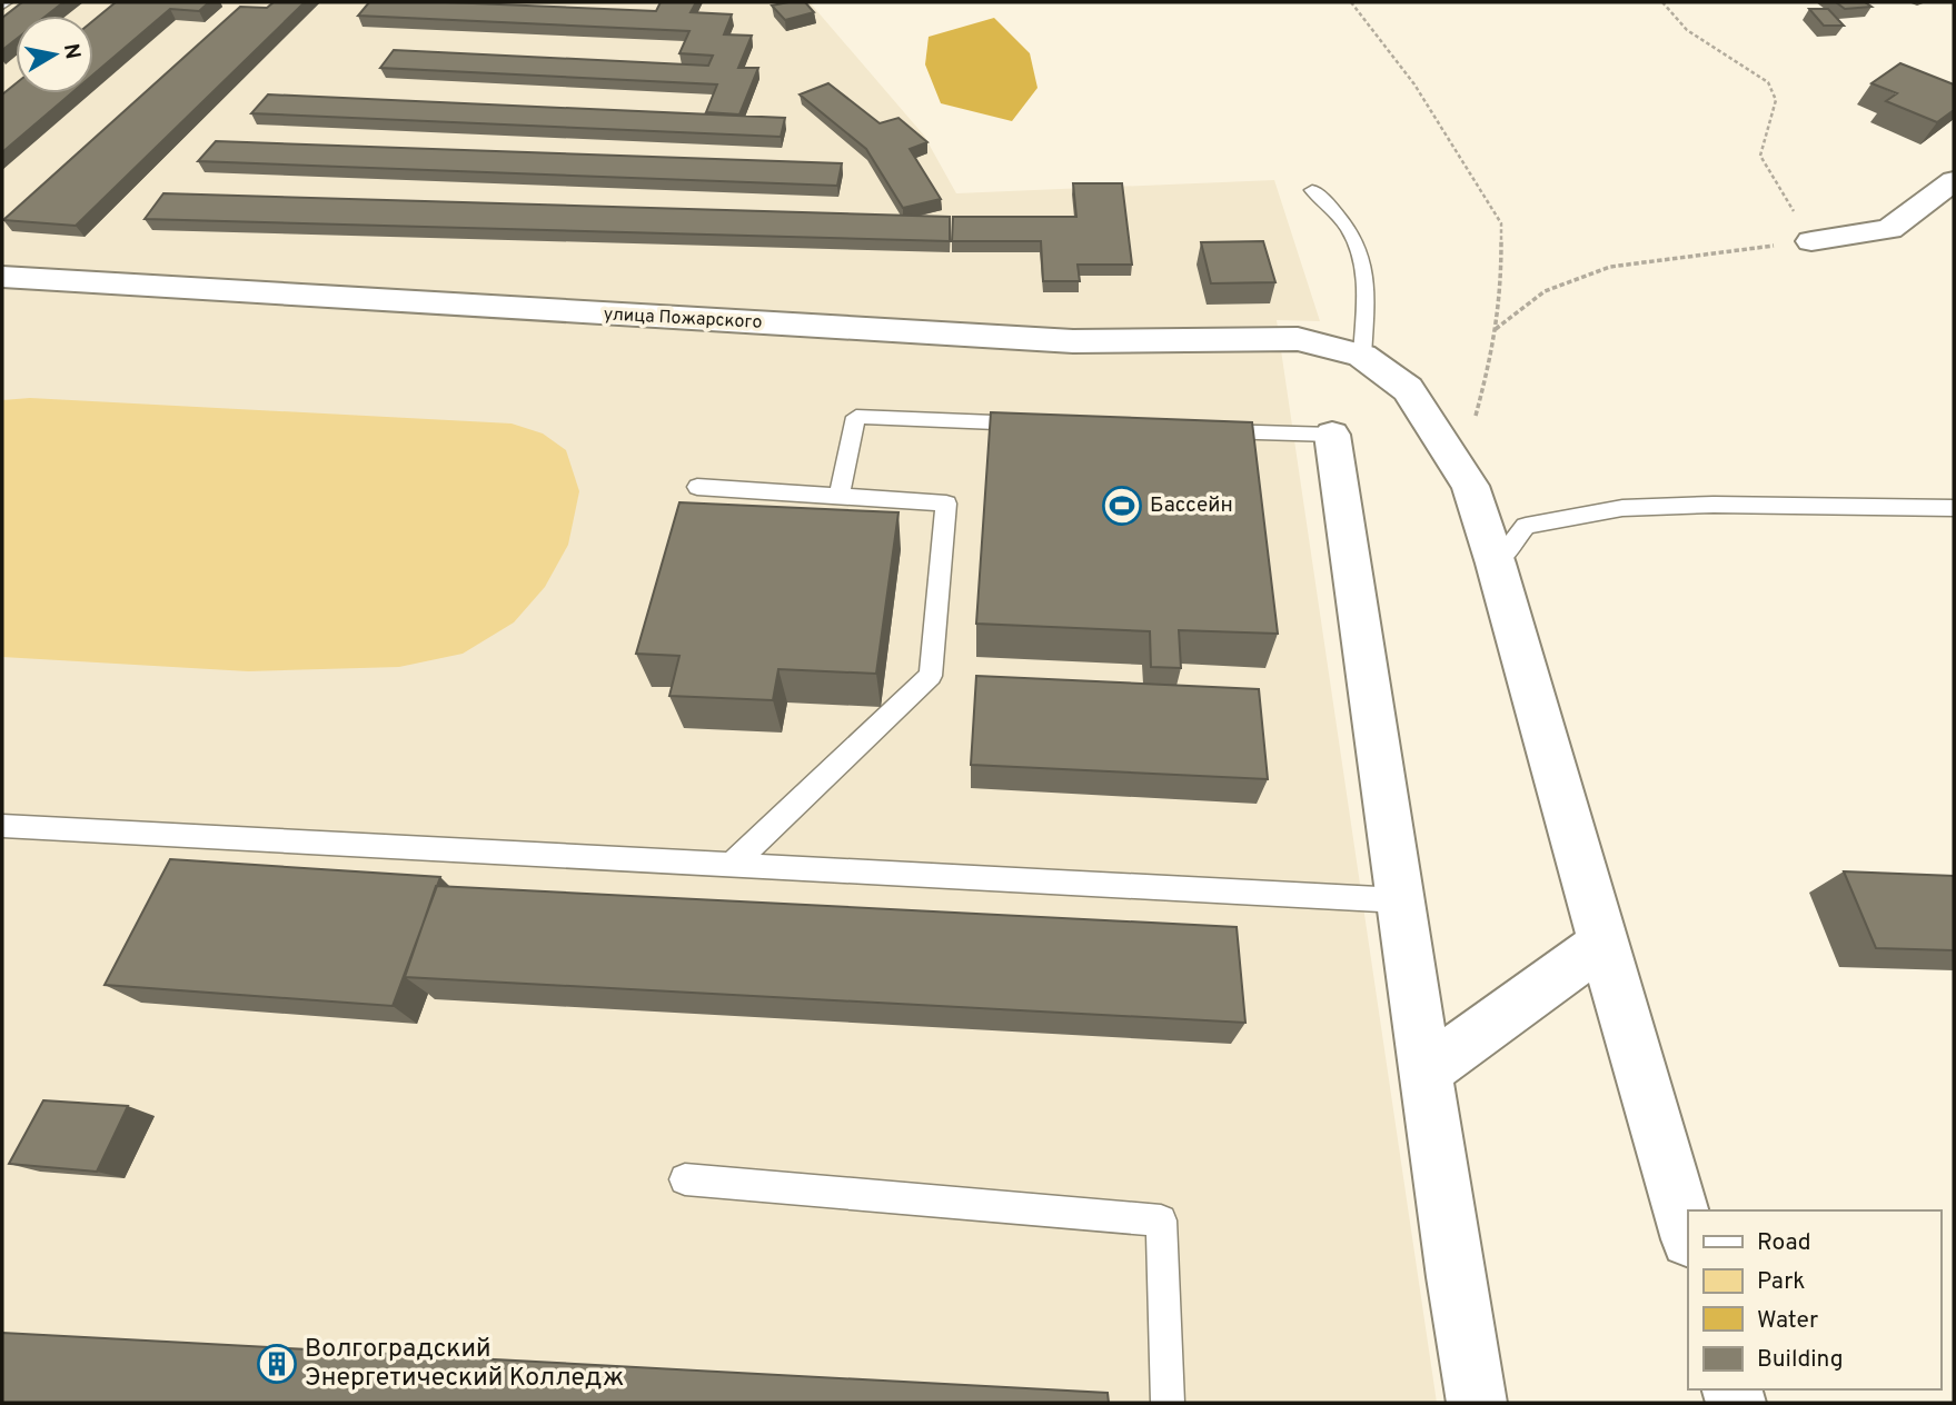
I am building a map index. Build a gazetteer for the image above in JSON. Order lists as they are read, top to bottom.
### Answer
{
  "streets": {
    "street": ["улица Пожарского"]
  },
  "places": {
    "sports": ["Бассейн"],
    "building": ["Волгоградский Энергетический Колледж"]
  },
  "legend": [
    "Road",
    "Park",
    "Water",
    "Building"
  ],
  "north": "right"
}
